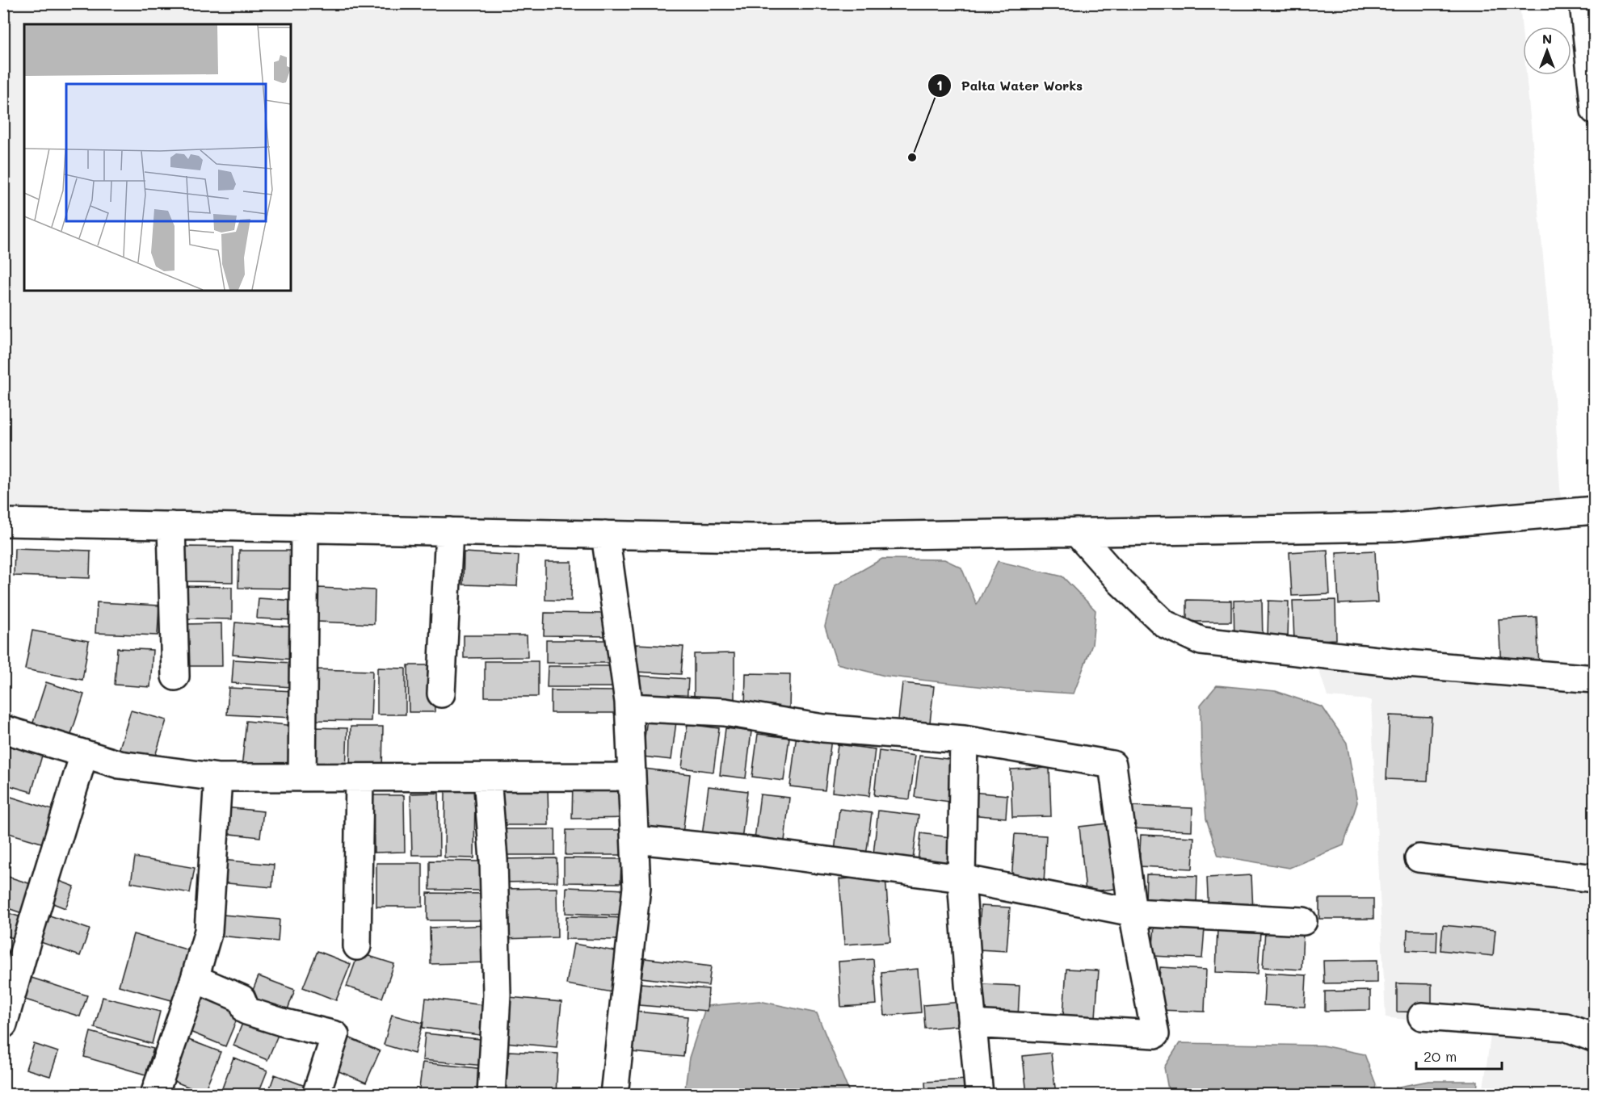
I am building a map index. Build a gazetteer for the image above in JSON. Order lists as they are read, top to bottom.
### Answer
{
  "places": ["Palta Water Works"],
  "scale_bar": "20 m",
  "north": "top"
}
